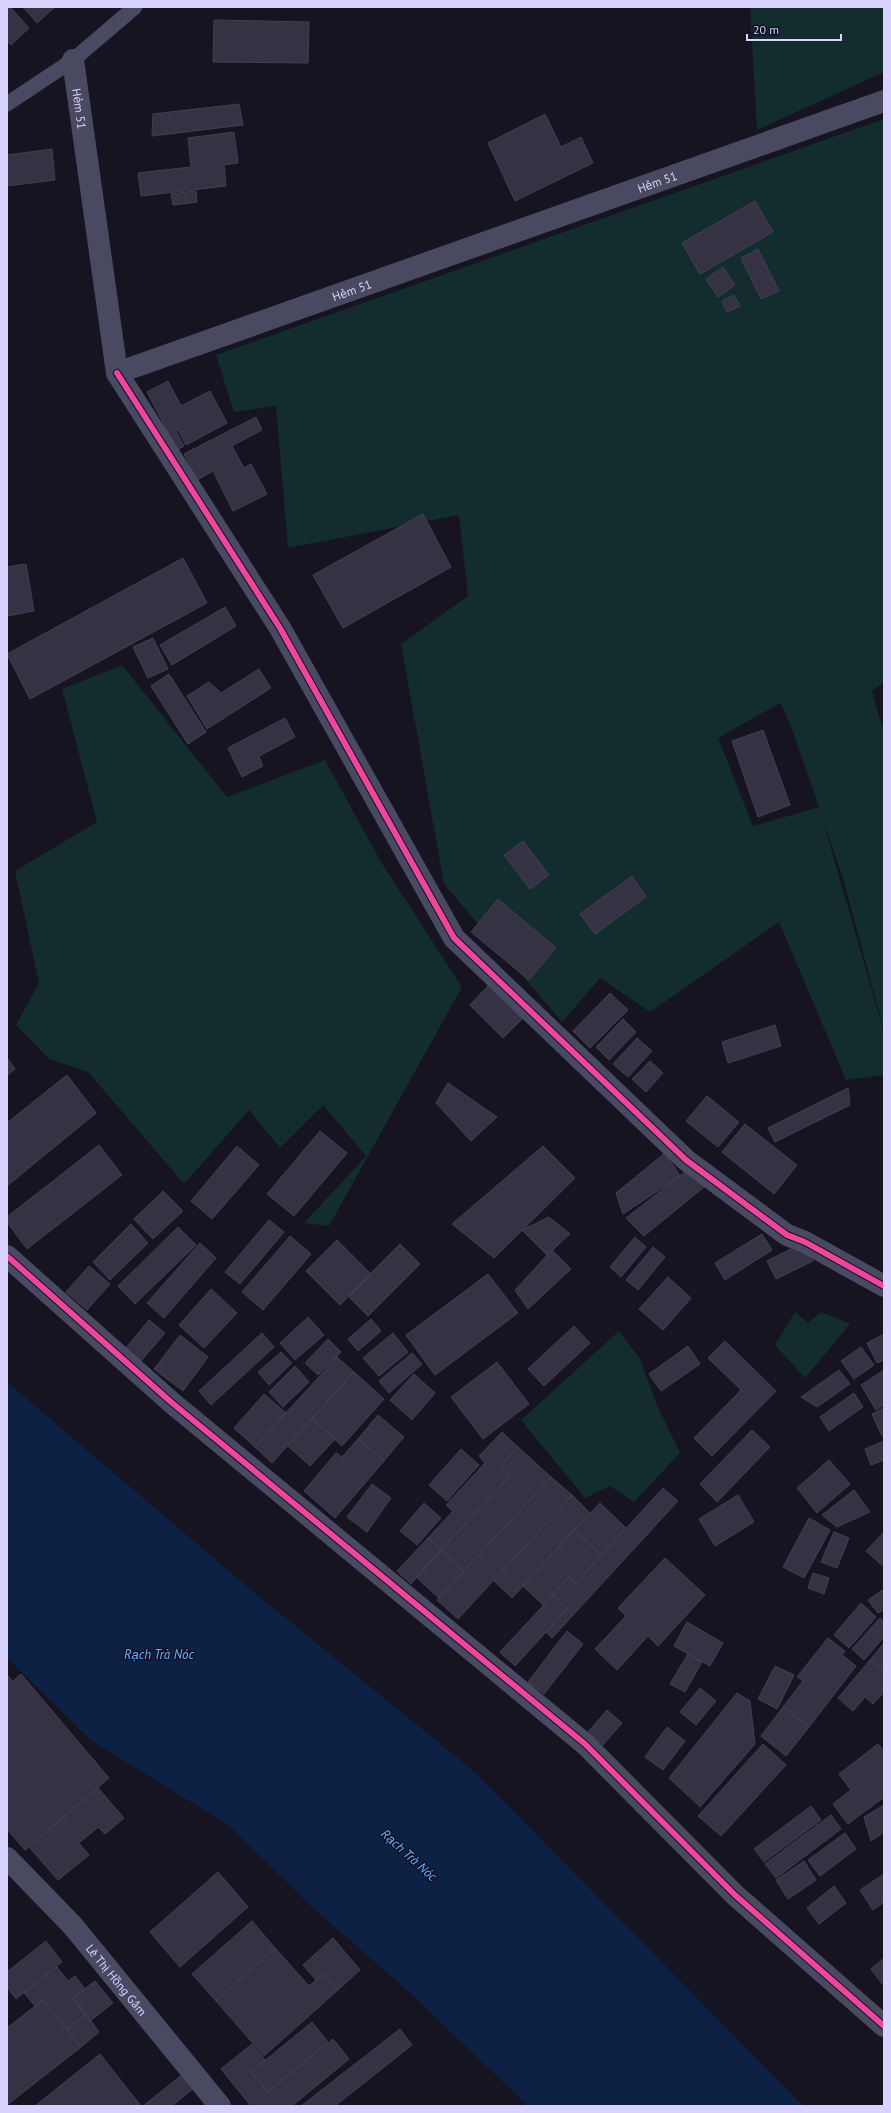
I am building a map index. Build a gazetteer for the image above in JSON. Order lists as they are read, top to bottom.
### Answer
{
  "streets": {
    "street": ["Hẻm 51", "Lê Thị Hồng Gấm"]
  },
  "water": ["Rạch Trà Nóc"],
  "scale_bar": "20 m"
}
